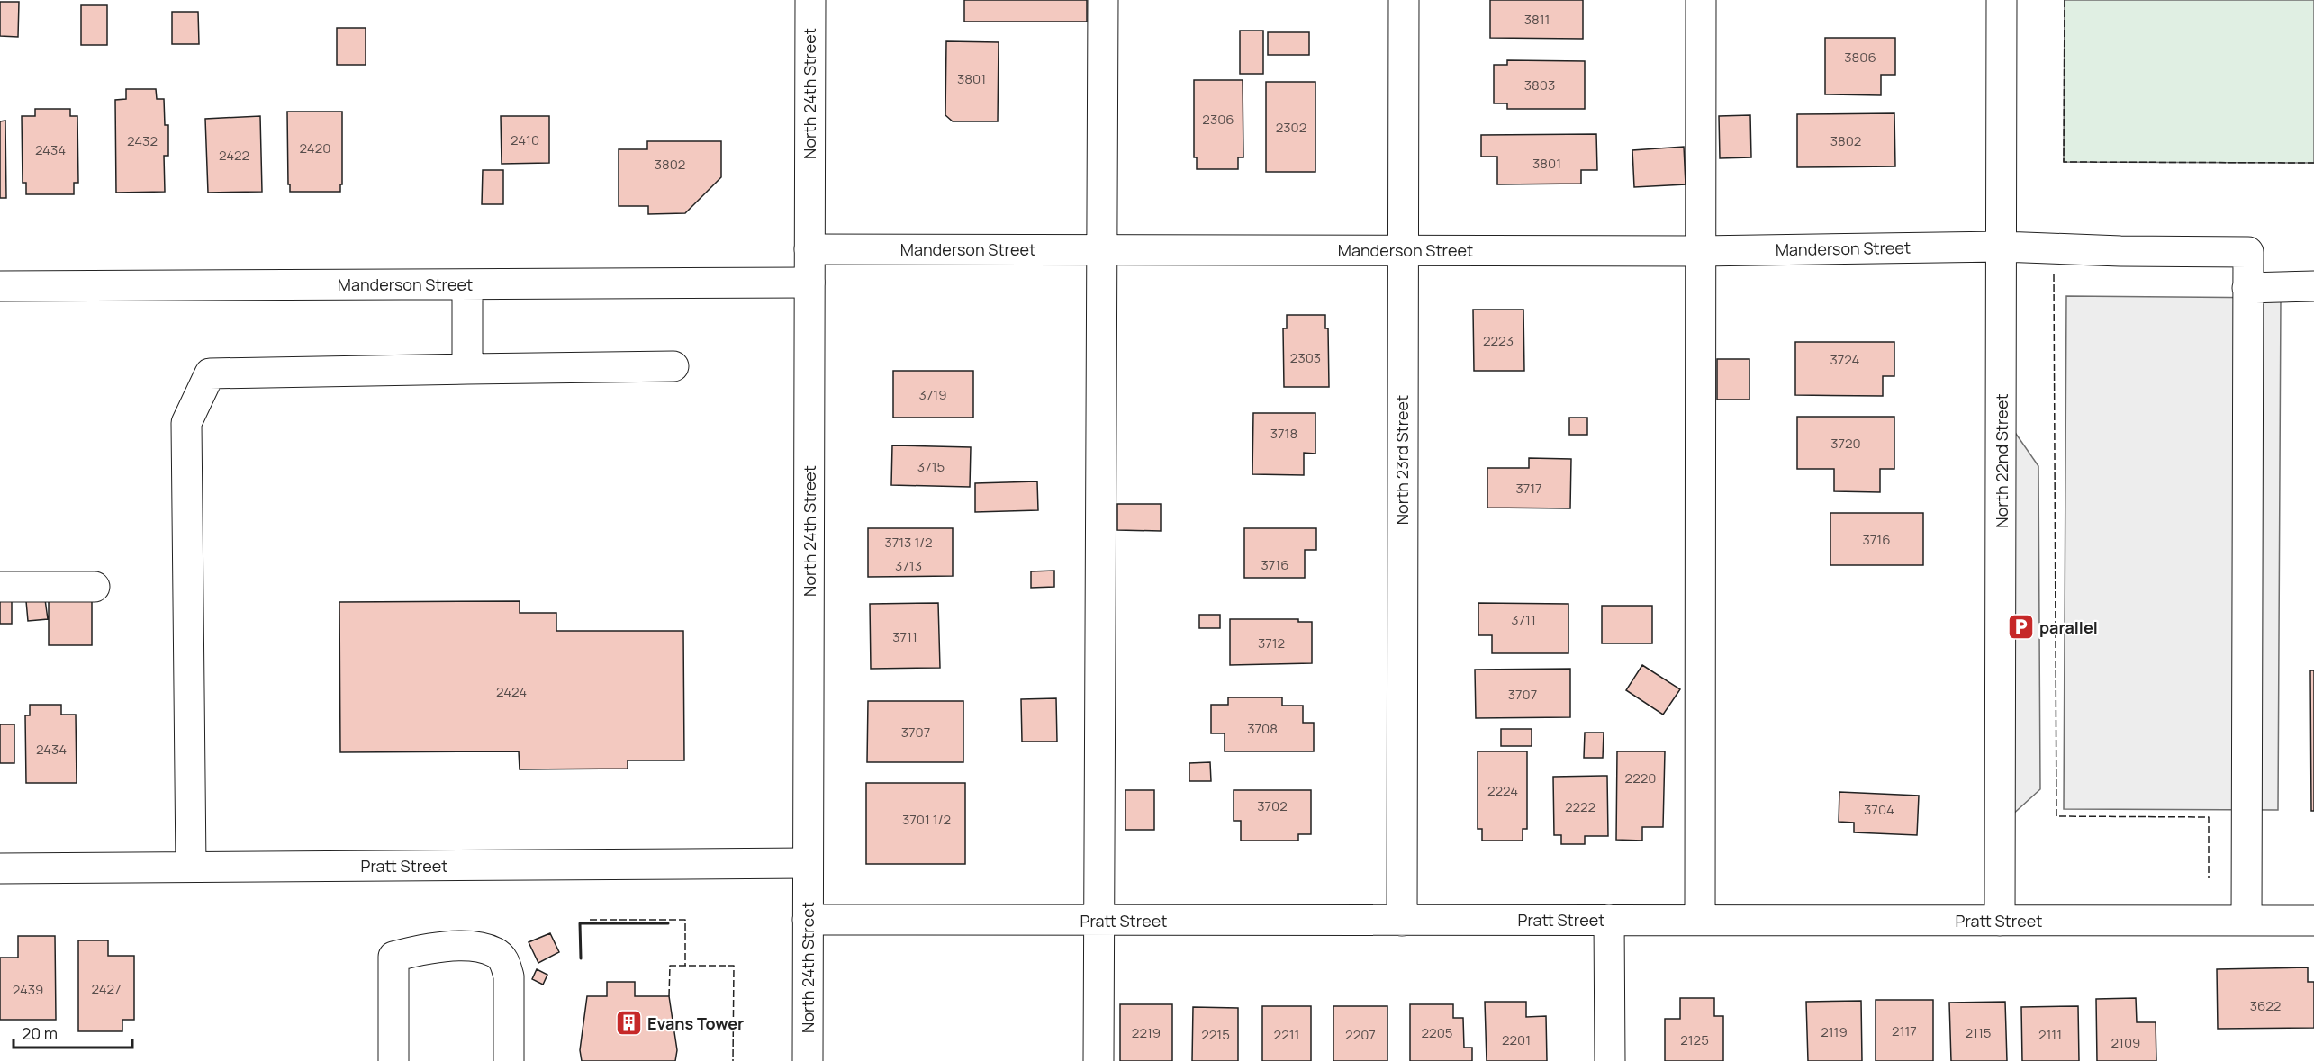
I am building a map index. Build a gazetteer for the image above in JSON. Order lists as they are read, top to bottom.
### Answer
{
  "streets": {
    "street": [
      "North 24th Street",
      "Manderson Street",
      "North 23rd Street",
      "North 22nd Street",
      "Pratt Street"
    ]
  },
  "crossings": [
    ["North 24th Street", "Manderson Street"],
    ["North 24th Street", "Pratt Street"],
    ["Manderson Street", "North 23rd Street"],
    ["Manderson Street", "North 22nd Street"],
    ["North 23rd Street", "Pratt Street"],
    ["North 22nd Street", "Pratt Street"]
  ],
  "places": {
    "parking": ["parallel"],
    "building": ["Evans Tower"]
  },
  "house_numbers": [
    "3811",
    "3806",
    "3801",
    "3803",
    "2306",
    "2302",
    "2410",
    "2432",
    "3802",
    "2420",
    "2434",
    "2422",
    "3801",
    "3802",
    "2223",
    "2303",
    "3724",
    "3719",
    "3718",
    "3720",
    "3715",
    "3717",
    "3716",
    "3713 1/2",
    "3716",
    "3713",
    "3711",
    "3711",
    "3712",
    "2424",
    "3707",
    "3708",
    "3707",
    "2434",
    "2220",
    "2224",
    "3702",
    "2222",
    "3704",
    "3701 1/2",
    "2427",
    "2439",
    "3622",
    "2117",
    "2119",
    "2219",
    "2205",
    "2115",
    "2215",
    "2211",
    "2207",
    "2111",
    "2201",
    "2125",
    "2109"
  ],
  "scale_bar": "20 m"
}
